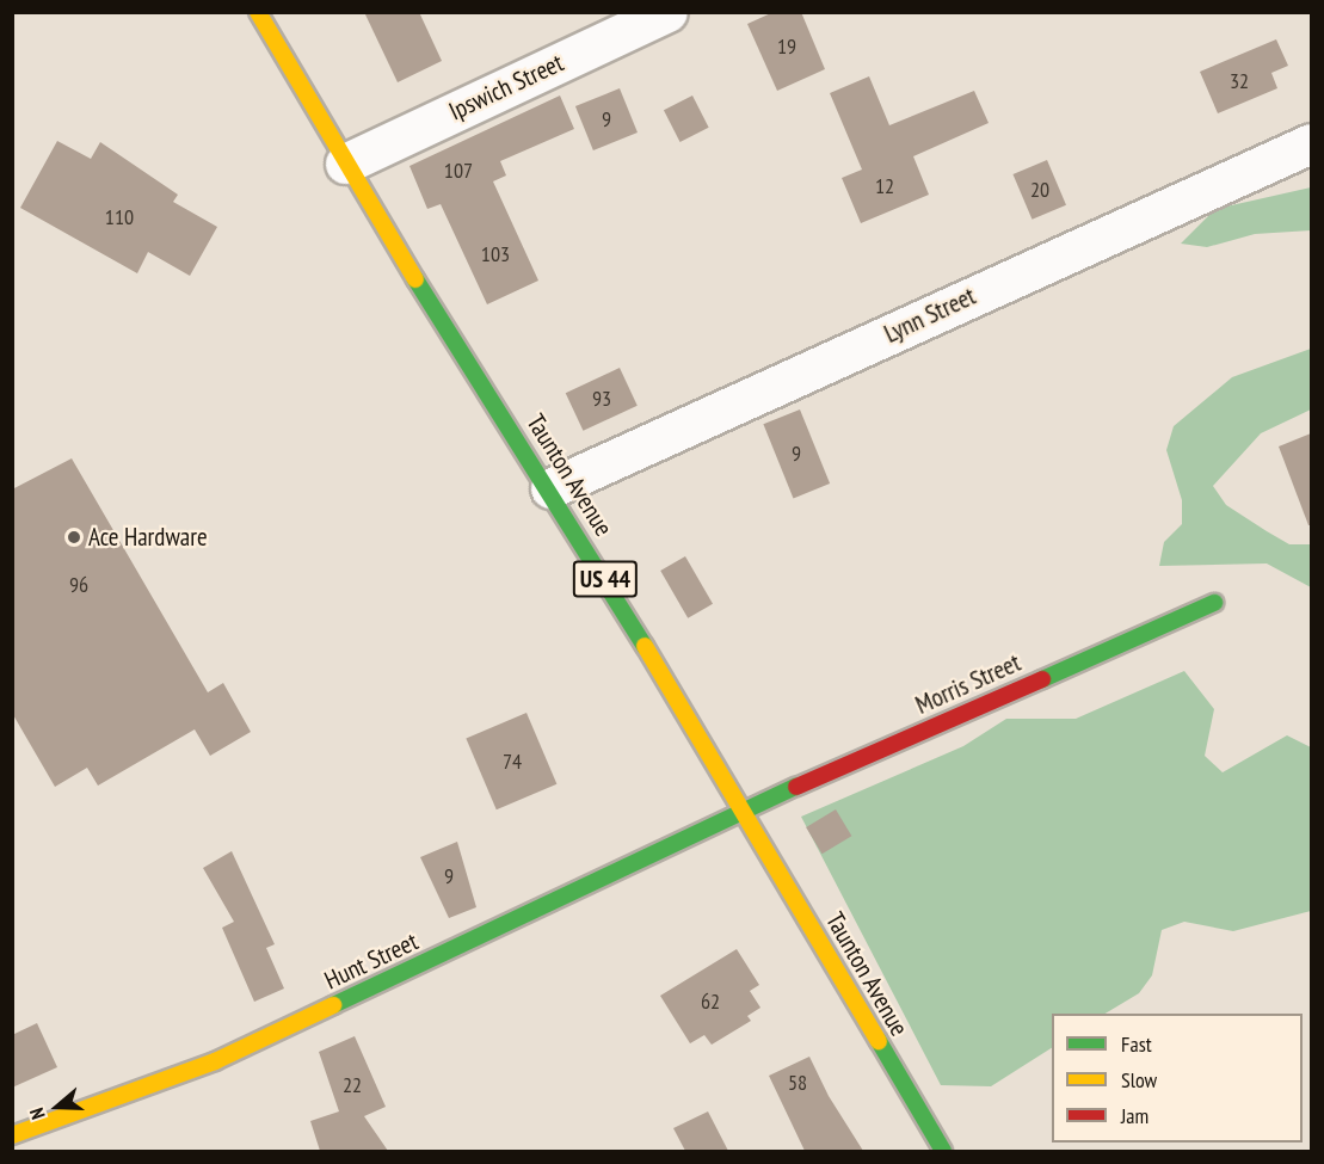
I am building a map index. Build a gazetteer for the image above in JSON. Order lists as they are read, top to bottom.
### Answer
{
  "streets": {
    "main road": [
      "Taunton Avenue",
      "US 44",
      "Morris Street",
      "Hunt Street"
    ],
    "street": ["Ipswich Street", "Lynn Street"]
  },
  "crossings": [
    ["Ipswich Street", "Taunton Avenue"],
    ["Lynn Street", "Taunton Avenue"],
    ["Taunton Avenue", "Morris Street"],
    ["Taunton Avenue", "Hunt Street"],
    ["Morris Street", "Hunt Street"]
  ],
  "places": ["Ace Hardware"],
  "house_numbers": [
    "19",
    "32",
    "9",
    "107",
    "12",
    "20",
    "110",
    "103",
    "93",
    "9",
    "96",
    "74",
    "9",
    "62",
    "58",
    "22"
  ],
  "legend": ["Fast", "Slow", "Jam"],
  "north": "left"
}
